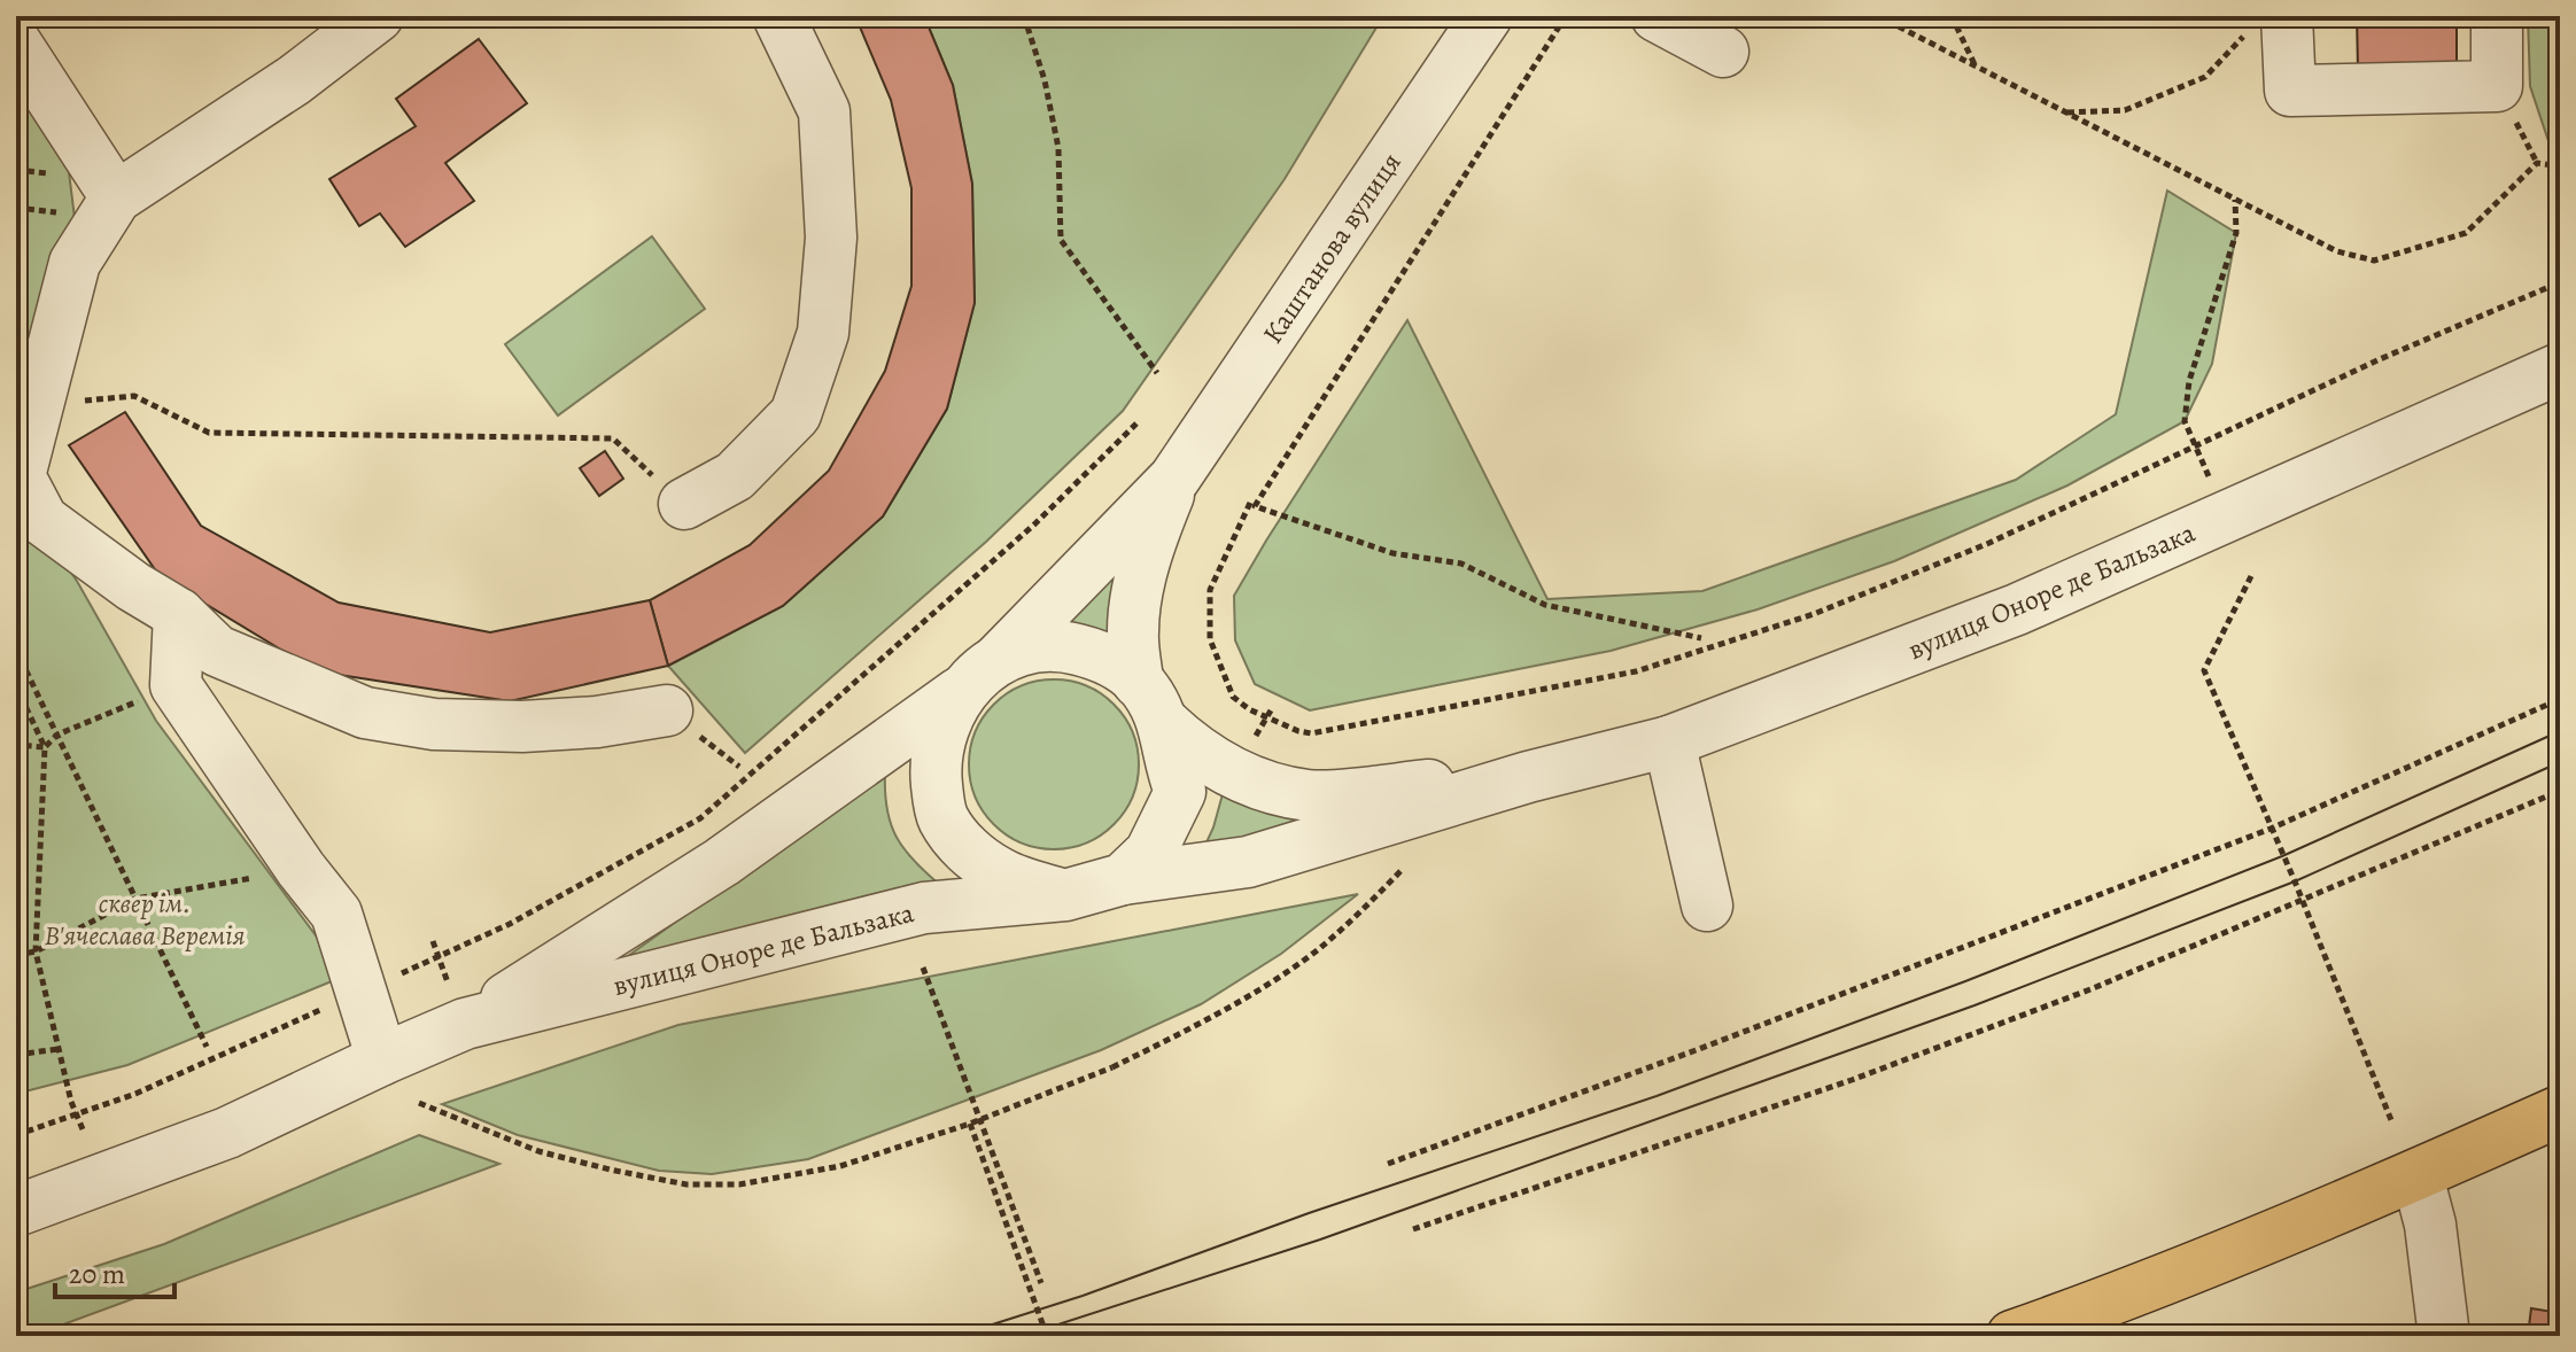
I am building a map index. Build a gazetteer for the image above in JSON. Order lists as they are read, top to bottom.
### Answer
{
  "streets": {
    "street": ["Каштанова вулиця", "вулиця Оноре де Бальзака"]
  },
  "crossings": [
    ["Каштанова вулиця", "вулиця Оноре де Бальзака"]
  ],
  "parks": ["сквер ім. В'ячеслава Веремія"],
  "scale_bar": "20 m"
}
